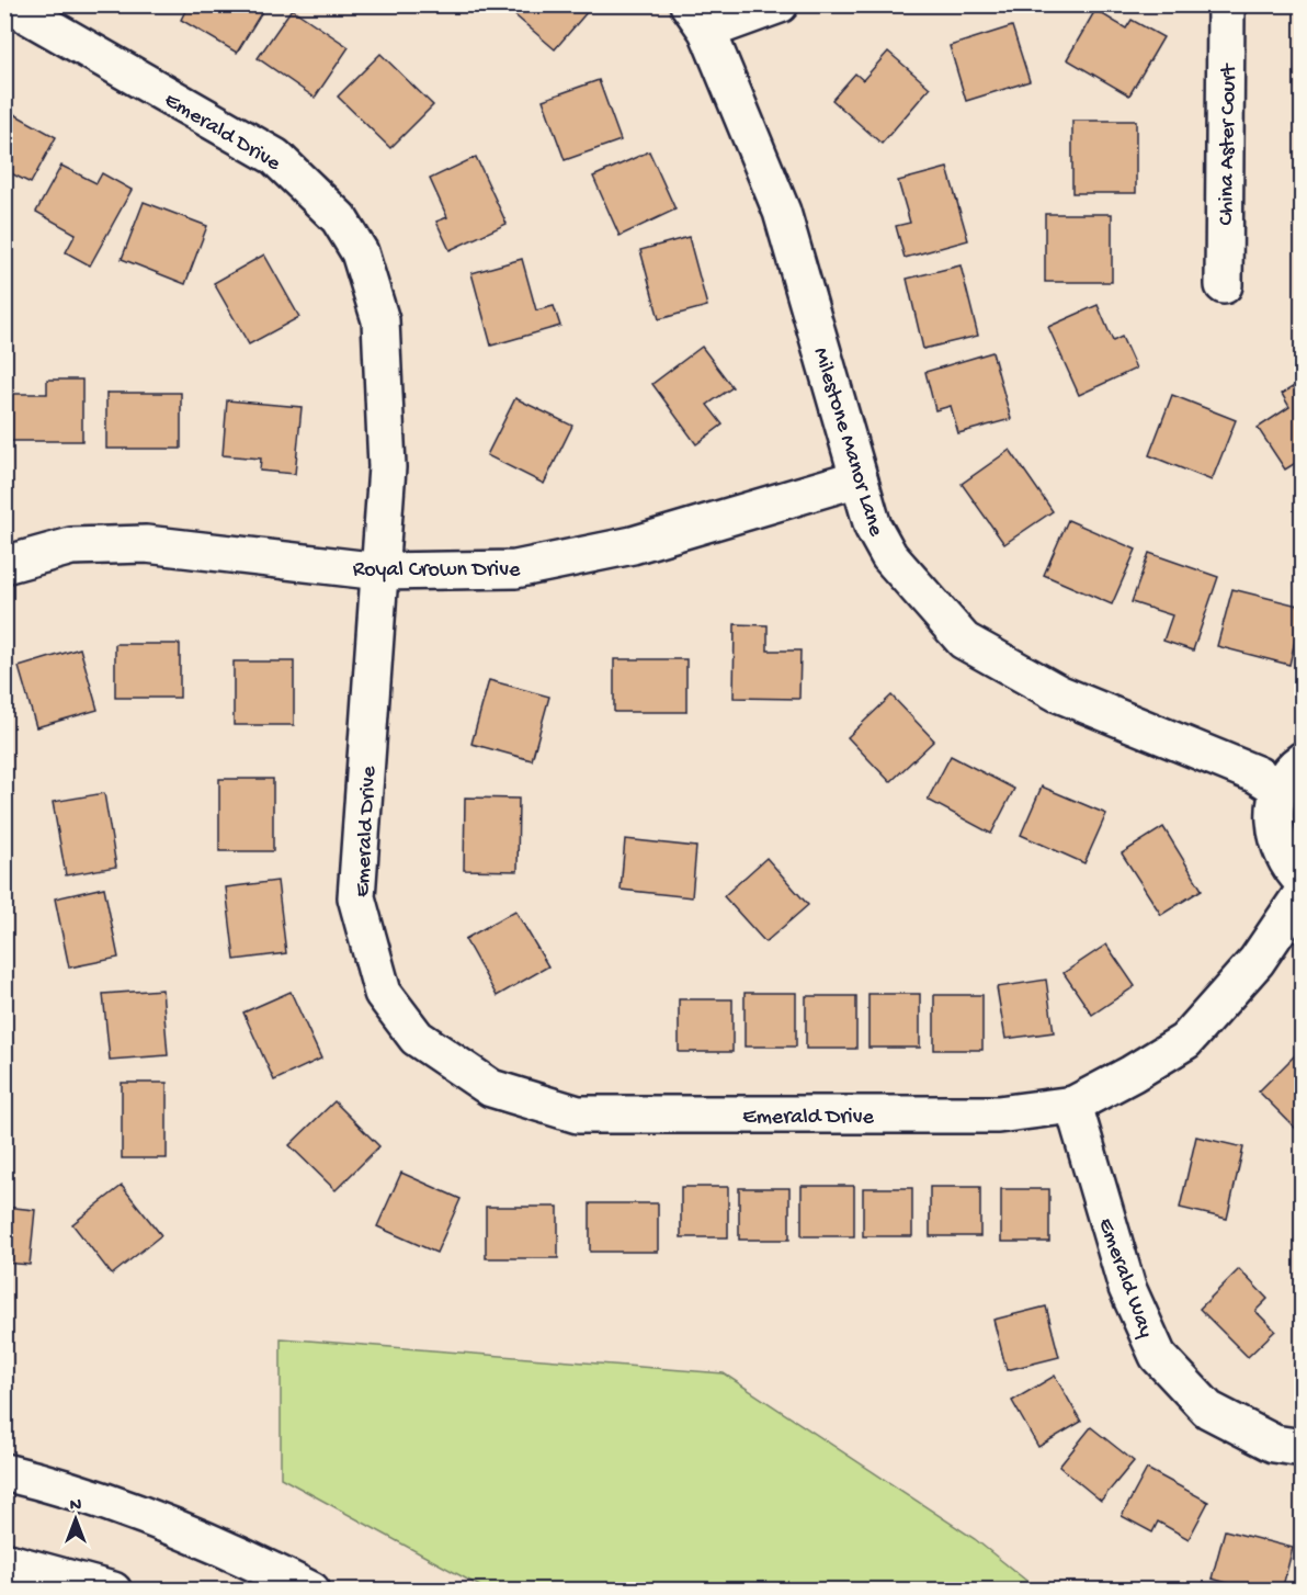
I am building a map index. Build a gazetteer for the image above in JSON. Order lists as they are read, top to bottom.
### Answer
{
  "streets": {
    "street": [
      "Emerald Drive",
      "China Aster Court",
      "Milestone Manor Lane",
      "Royal Crown Drive",
      "Emerald Way"
    ]
  },
  "crossings": [
    ["Emerald Drive", "Royal Crown Drive"],
    ["Emerald Drive", "Emerald Way"],
    ["Milestone Manor Lane", "Royal Crown Drive"]
  ],
  "north": "top"
}
